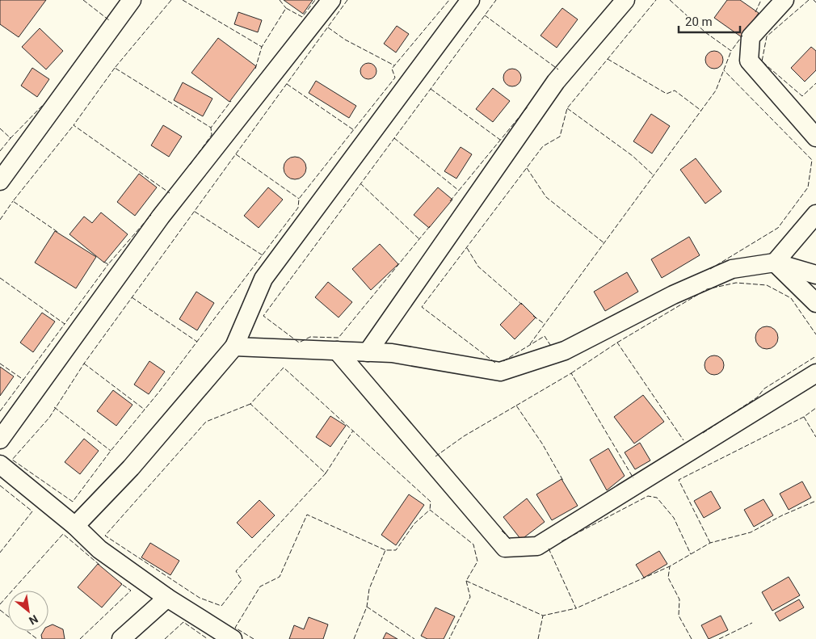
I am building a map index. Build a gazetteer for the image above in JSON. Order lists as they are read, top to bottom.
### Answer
{
  "scale_bar": "20 m",
  "north": "bottom right"
}
